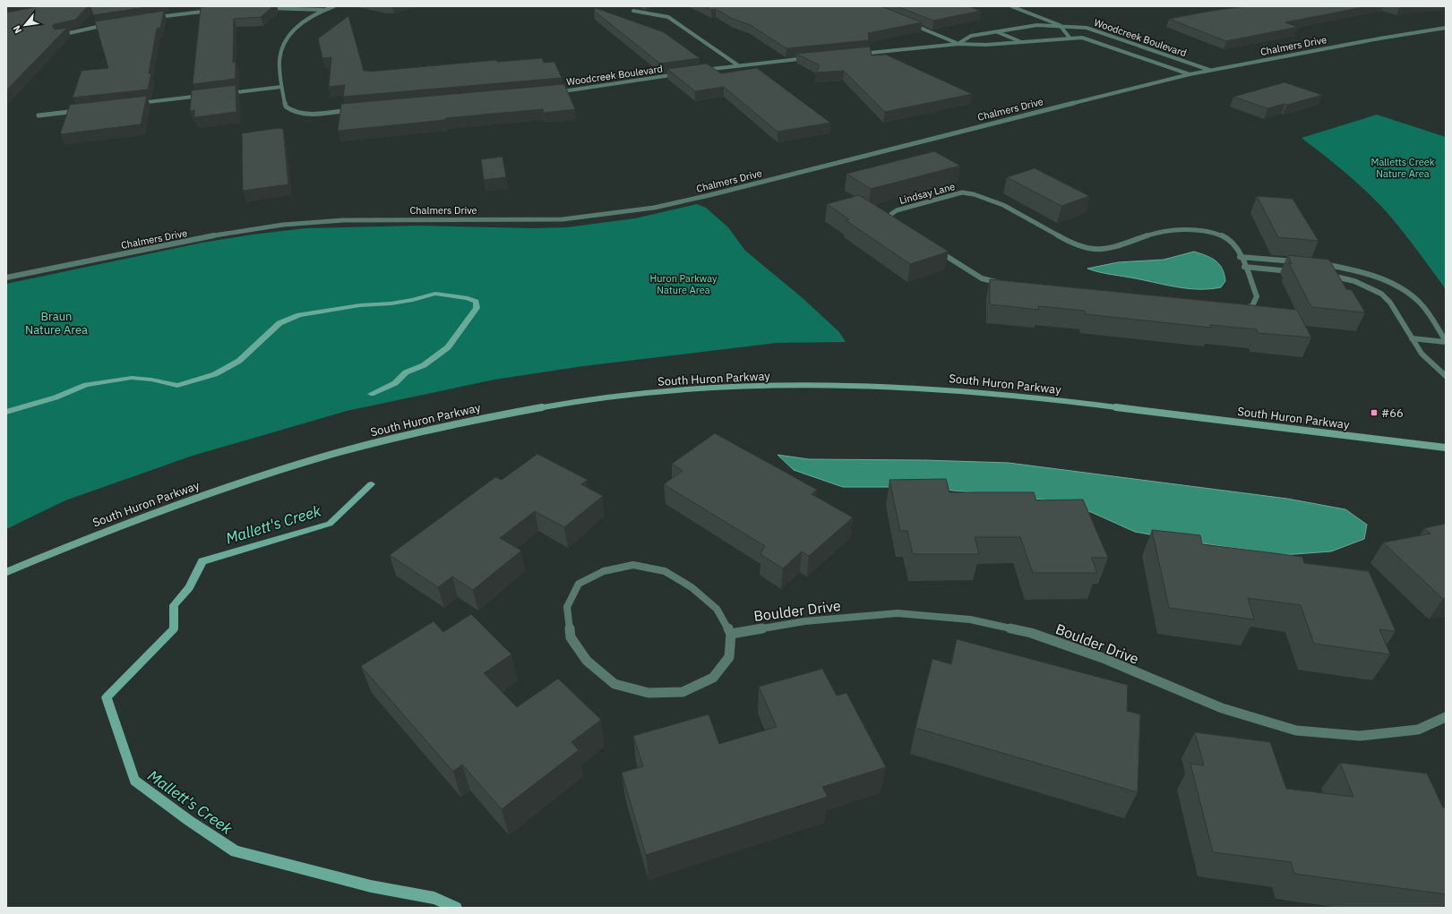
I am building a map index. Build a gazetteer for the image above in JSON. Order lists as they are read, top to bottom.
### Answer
{
  "streets": {
    "main road": ["South Huron Parkway"],
    "street": [
      "Woodcreek Boulevard",
      "Chalmers Drive",
      "Lindsay Lane",
      "Boulder Drive"
    ]
  },
  "crossings": [
    ["Woodcreek Boulevard", "Chalmers Drive"]
  ],
  "water": ["Mallett's Creek"],
  "parks": ["Malletts Creek Nature Area", "Huron Parkway Nature Area", "Braun Nature Area"],
  "places": {
    "transit": ["#66"]
  },
  "north": "bottom left"
}
